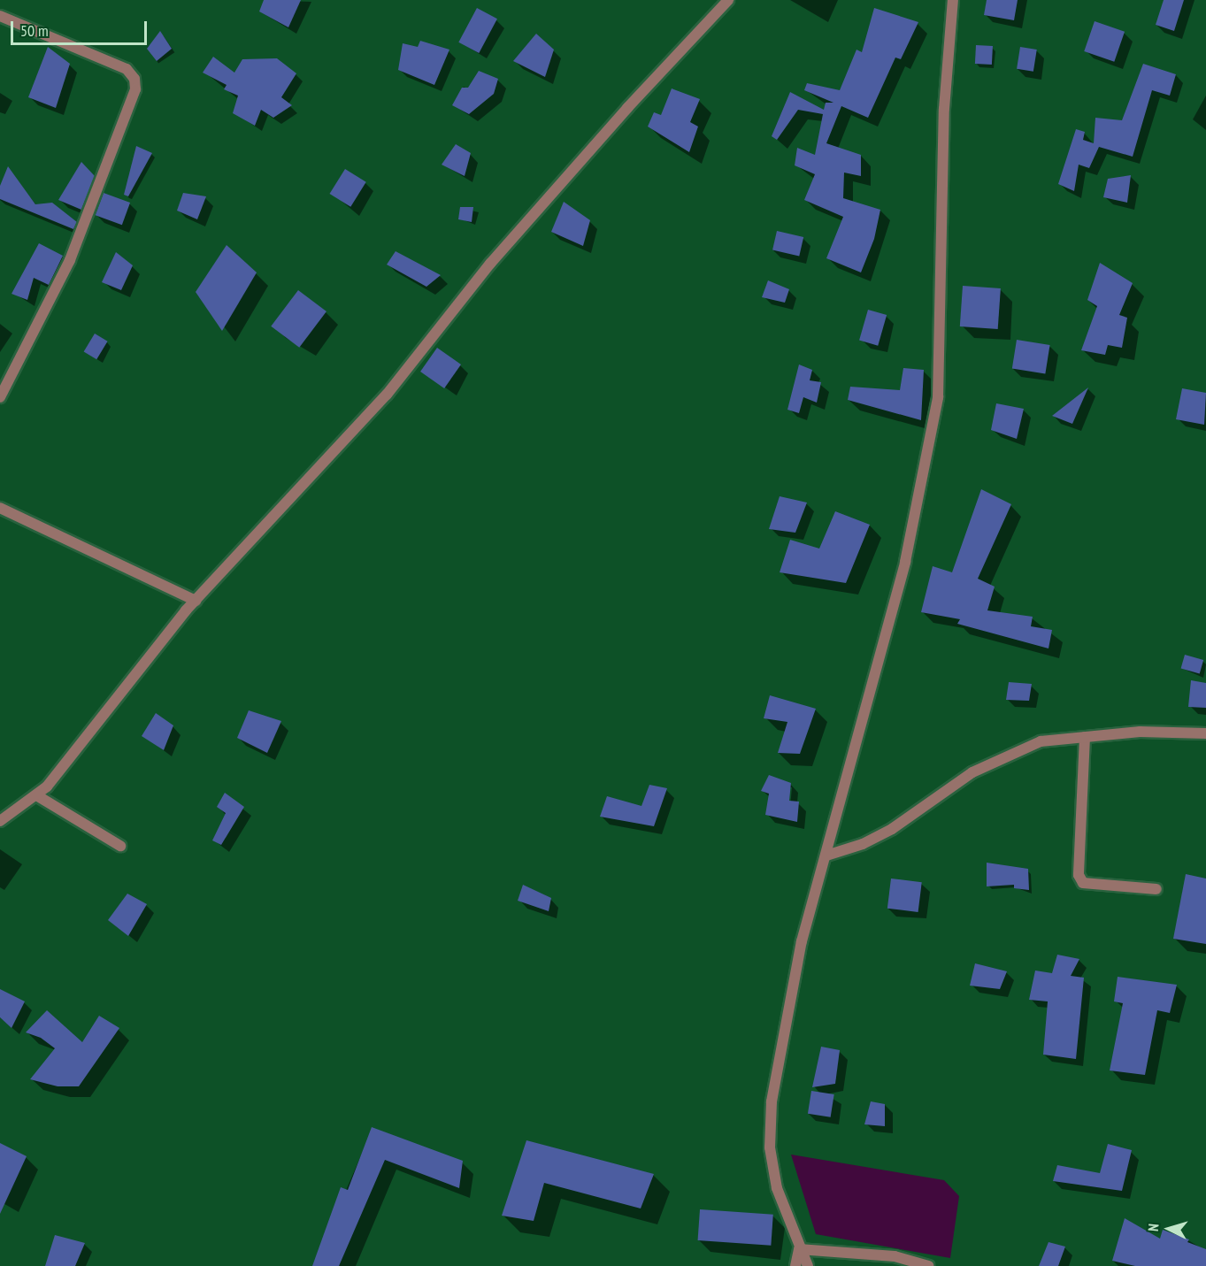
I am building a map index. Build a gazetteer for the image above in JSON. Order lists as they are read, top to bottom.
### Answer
{
  "scale_bar": "50 m",
  "north": "left"
}
